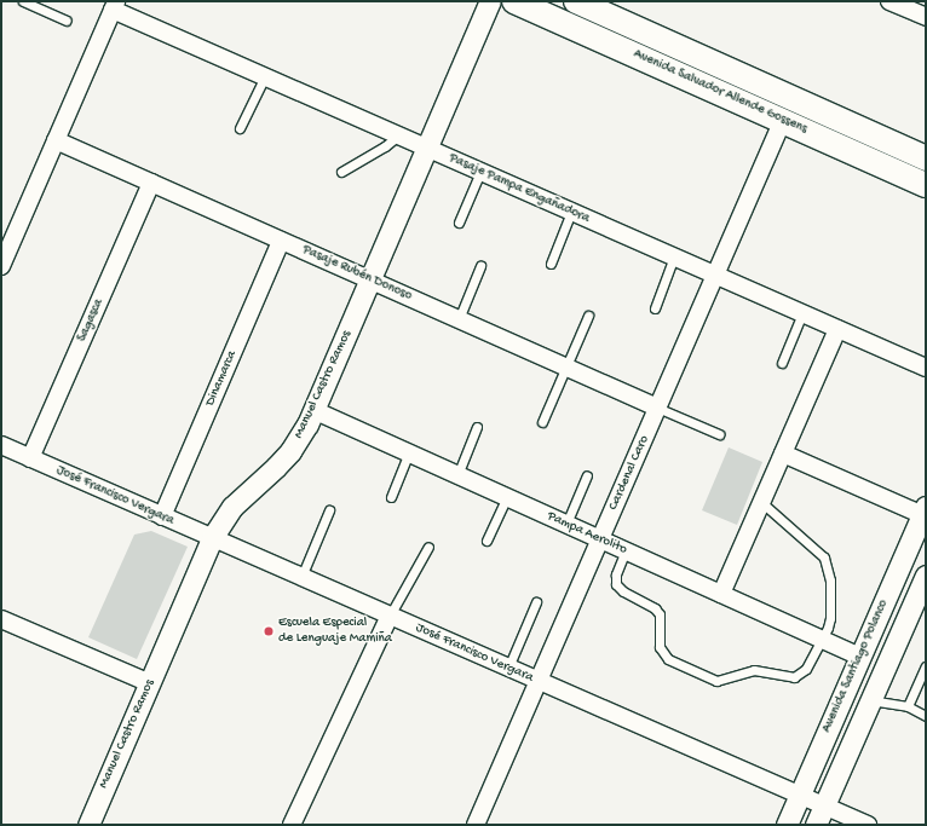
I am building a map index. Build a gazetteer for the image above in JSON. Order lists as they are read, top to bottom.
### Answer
{
  "streets": {
    "main road": ["Avenida Salvador Allende Gossens"],
    "street": [
      "Pasaje Pampa Engañadora",
      "Pasaje Rubén Donoso",
      "Sagasca",
      "Dinamarca",
      "Manuel Castro Ramos",
      "Cardenal Caro",
      "José Francisco Vergara",
      "Pampa Aerolito",
      "Avenida Santiago Polanco"
    ]
  },
  "crossings": [
    ["Avenida Salvador Allende Gossens", "Cardenal Caro"],
    ["Pasaje Pampa Engañadora", "Manuel Castro Ramos"],
    ["Pasaje Pampa Engañadora", "Cardenal Caro"],
    ["Pasaje Rubén Donoso", "Sagasca"],
    ["Pasaje Rubén Donoso", "Dinamarca"],
    ["Pasaje Rubén Donoso", "Manuel Castro Ramos"],
    ["Pasaje Rubén Donoso", "Cardenal Caro"],
    ["Sagasca", "José Francisco Vergara"],
    ["Dinamarca", "José Francisco Vergara"],
    ["Manuel Castro Ramos", "José Francisco Vergara"],
    ["Manuel Castro Ramos", "Pampa Aerolito"],
    ["Cardenal Caro", "José Francisco Vergara"],
    ["Cardenal Caro", "Pampa Aerolito"],
    ["José Francisco Vergara", "Avenida Santiago Polanco"],
    ["Pampa Aerolito", "Avenida Santiago Polanco"]
  ],
  "places": ["Escuela Especial de Lenguaje Mamiña"]
}
